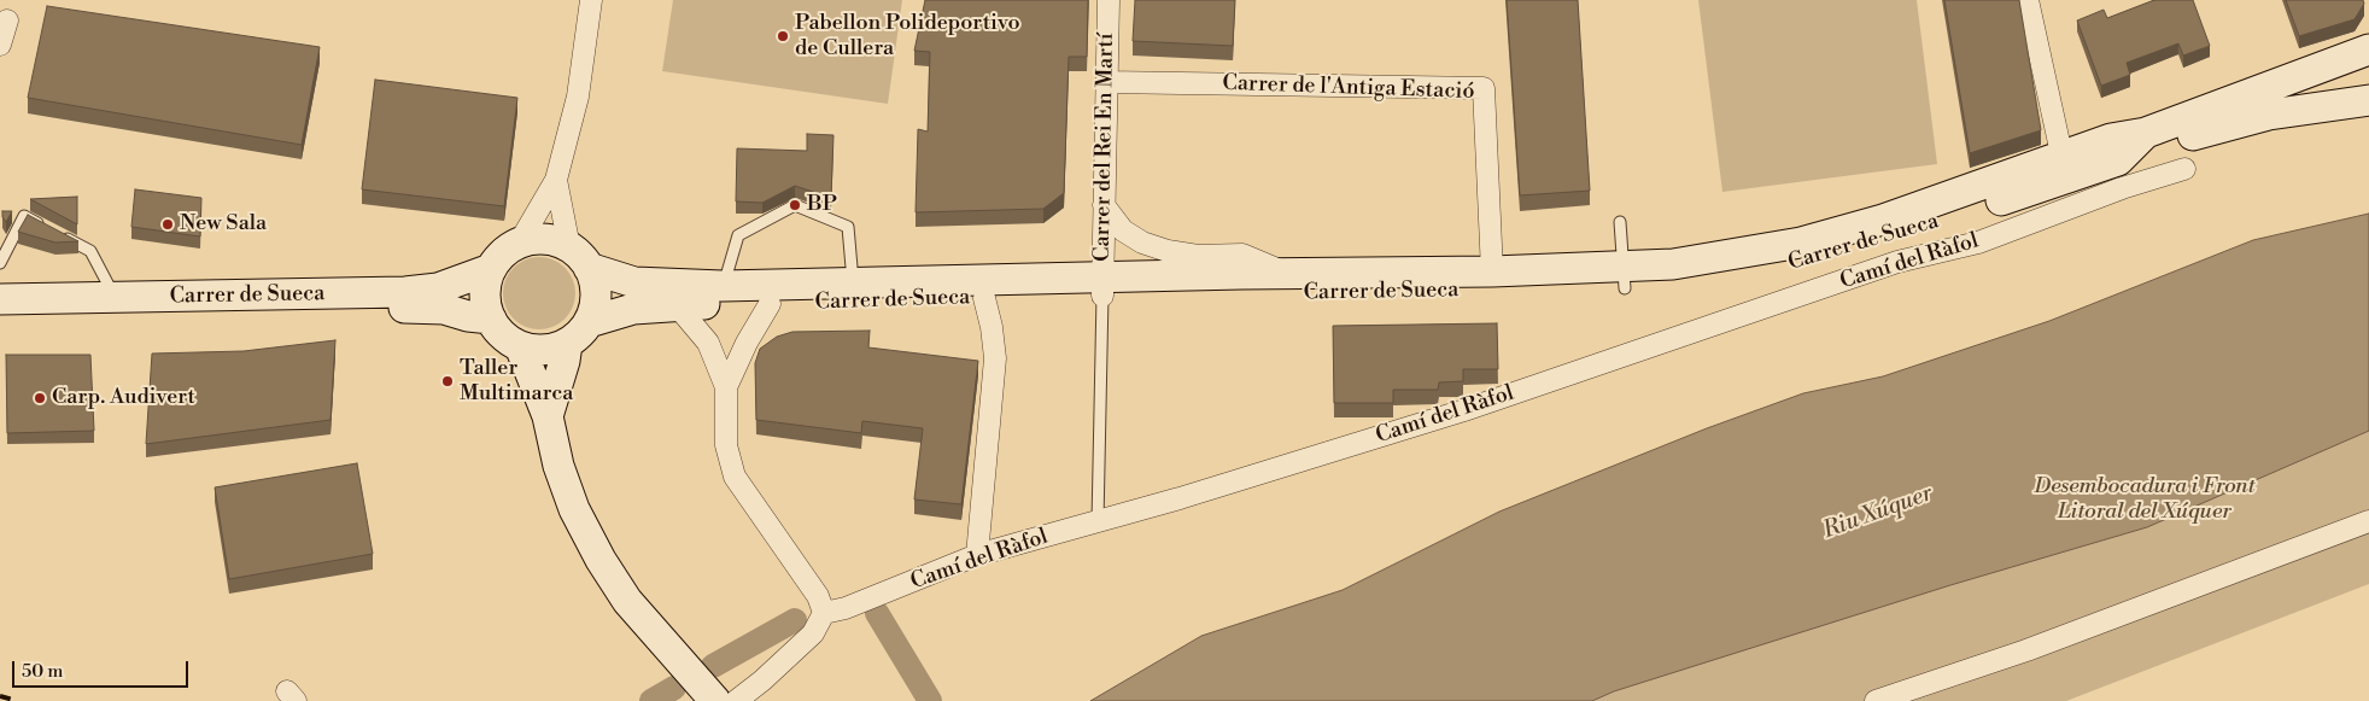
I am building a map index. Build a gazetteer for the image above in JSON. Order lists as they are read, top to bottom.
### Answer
{
  "streets": {
    "street": [
      "Carrer de l'Antiga Estació",
      "Carrer del Rei En Martí",
      "Carrer de Sueca",
      "Camí del Ràfol"
    ]
  },
  "crossings": [
    ["Carrer de l'Antiga Estació", "Carrer del Rei En Martí"],
    ["Carrer de l'Antiga Estació", "Carrer de Sueca"],
    ["Carrer del Rei En Martí", "Carrer de Sueca"]
  ],
  "water": ["Riu Xúquer"],
  "parks": ["Desembocadura i Front Litoral del Xúquer"],
  "places": [
    "Pabellon Polideportivo de Cullera",
    "BP",
    "New Sala",
    "Taller Multimarca",
    "Carp. Audivert"
  ],
  "scale_bar": "50 m"
}
